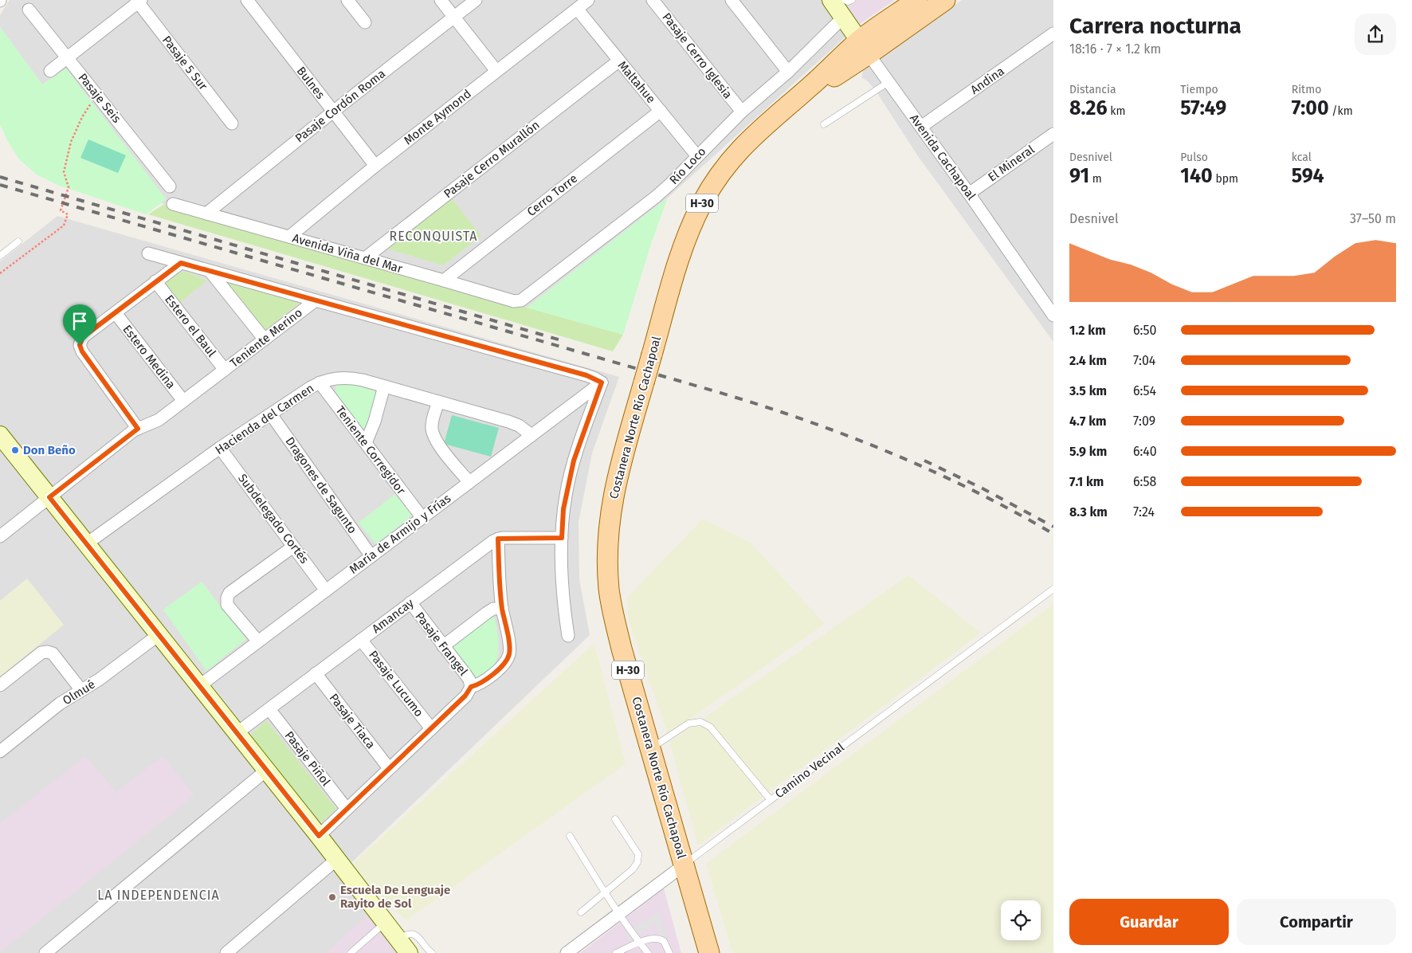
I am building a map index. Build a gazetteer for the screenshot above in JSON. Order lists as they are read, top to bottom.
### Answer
{
  "streets": {
    "main road": ["Avenida Cachapoal", "H-30", "Costanera Norte Río Cachapoal"],
    "street": [
      "Pasaje Cerro Iglesia",
      "Pasaje 5 Sur",
      "Andina",
      "Maltahue",
      "Bulnes",
      "Pasaje Seis",
      "Pasaje Cordón Roma",
      "Monte Aymond",
      "Pasaje Cerro Murallón",
      "El Mineral",
      "Río Loco",
      "Cerro Torre",
      "Avenida Viña del Mar",
      "Estero el Baul",
      "Teniente Merino",
      "Estero Medina",
      "Hacienda del Carmen",
      "Teniente Corregidor",
      "Dragones de Sagunto",
      "Subdelegado Cortés",
      "María de Armijo y Frías",
      "Amancay",
      "Pasaje Frangel",
      "Pasaje Lucumo",
      "Olmué",
      "Pasaje Tiaca",
      "Pasaje Piñol",
      "Camino Vecinal"
    ]
  },
  "crossings": [
    ["Pasaje Cerro Iglesia", "Río Loco"],
    ["Andina", "Avenida Cachapoal"],
    ["Maltahue", "Monte Aymond"],
    ["Maltahue", "Pasaje Cerro Murallón"],
    ["Maltahue", "Río Loco"],
    ["Maltahue", "Cerro Torre"],
    ["Bulnes", "Pasaje Cordón Roma"],
    ["Bulnes", "Monte Aymond"],
    ["Pasaje Cordón Roma", "Avenida Viña del Mar"],
    ["Monte Aymond", "Avenida Viña del Mar"],
    ["Avenida Cachapoal", "El Mineral"],
    ["Avenida Cachapoal", "Río Loco"],
    ["Avenida Cachapoal", "Costanera Norte Río Cachapoal"],
    ["Pasaje Cerro Murallón", "Avenida Viña del Mar"],
    ["Río Loco", "Avenida Viña del Mar"],
    ["Cerro Torre", "Avenida Viña del Mar"],
    ["Estero el Baul", "Teniente Merino"],
    ["Teniente Merino", "Estero Medina"],
    ["Costanera Norte Río Cachapoal", "Camino Vecinal"],
    ["Hacienda del Carmen", "Teniente Corregidor"],
    ["Hacienda del Carmen", "Dragones de Sagunto"],
    ["Hacienda del Carmen", "Subdelegado Cortés"],
    ["Hacienda del Carmen", "María de Armijo y Frías"],
    ["Teniente Corregidor", "María de Armijo y Frías"],
    ["Dragones de Sagunto", "María de Armijo y Frías"],
    ["Subdelegado Cortés", "María de Armijo y Frías"],
    ["Amancay", "Pasaje Frangel"],
    ["Amancay", "Pasaje Lucumo"],
    ["Amancay", "Pasaje Tiaca"],
    ["Amancay", "Pasaje Piñol"]
  ],
  "districts": ["RECONQUISTA", "LA INDEPENDENCIA"],
  "places": ["Don Beño", "Escuela De Lenguaje Rayito de Sol"],
  "page": {
    "heading": ["Carrera nocturna", "18:16 · 7 × 1.2 km"],
    "stats": [
      ["Distancia", "8.26 km"],
      ["Tiempo", "57:49"],
      ["Ritmo", "7:00 /km"],
      ["Desnivel", "91 m"],
      ["Pulso", "140 bpm"],
      ["kcal", "594"]
    ],
    "chart": ["Desnivel", "37–50 m"],
    "list": [
      {
        "name": "1.2 km",
        "note": "6:50"
      },
      {
        "name": "2.4 km",
        "note": "7:04"
      },
      {
        "name": "3.5 km",
        "note": "6:54"
      },
      {
        "name": "4.7 km",
        "note": "7:09"
      },
      {
        "name": "5.9 km",
        "note": "6:40"
      },
      {
        "name": "7.1 km",
        "note": "6:58"
      },
      {
        "name": "8.3 km",
        "note": "7:24"
      }
    ],
    "buttons": ["Guardar", "Compartir"]
  }
}
